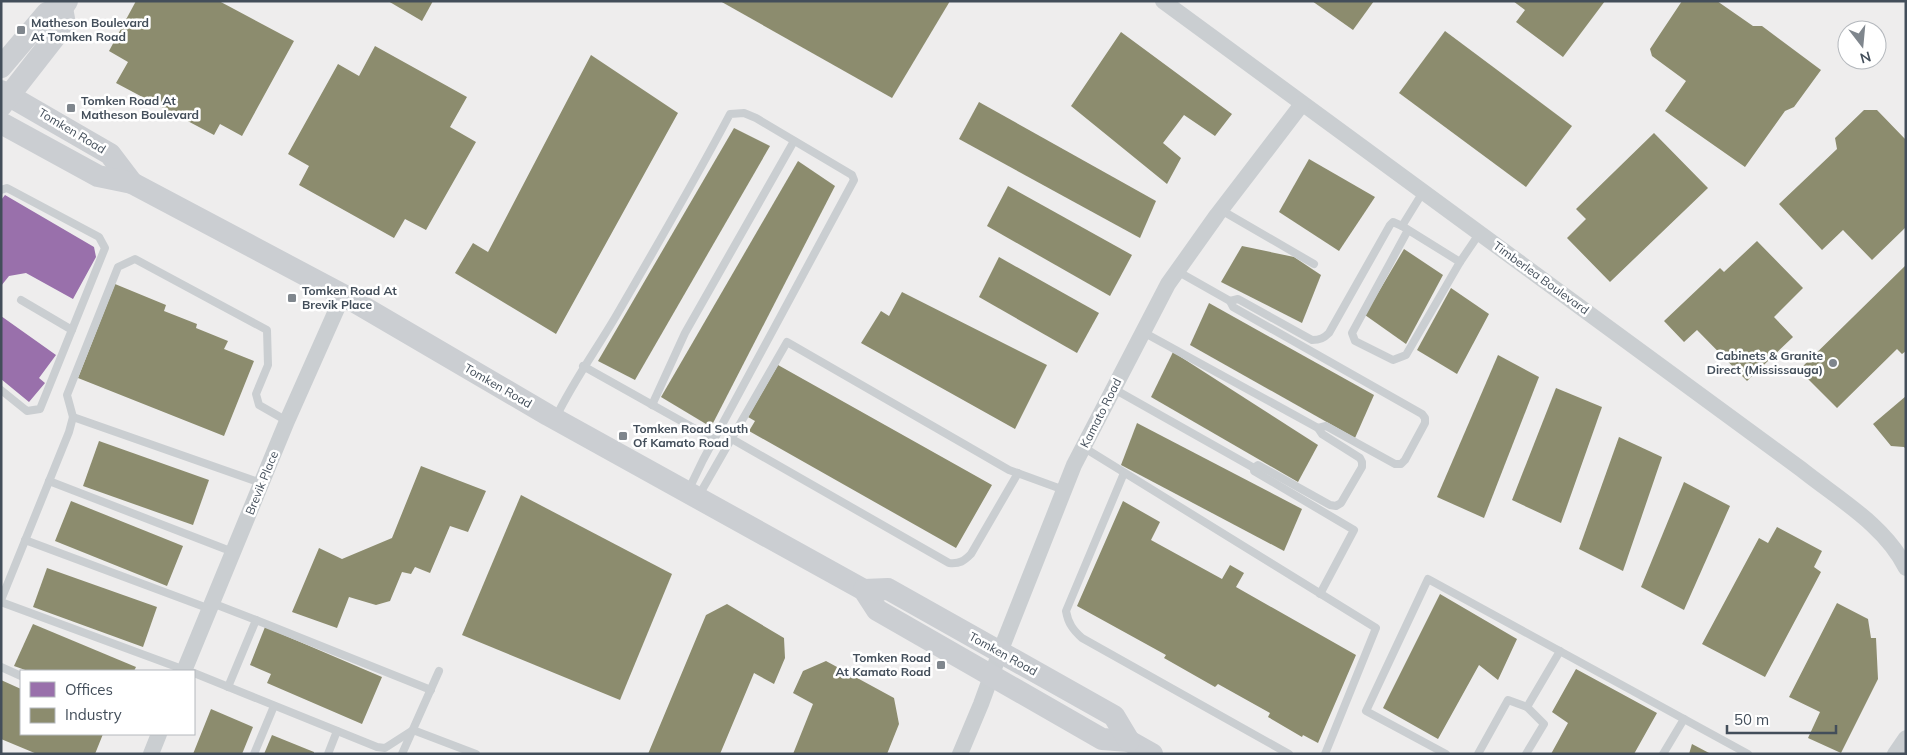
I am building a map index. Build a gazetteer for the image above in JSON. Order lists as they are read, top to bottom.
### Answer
{
  "streets": {
    "main road": ["Tomken Road"],
    "street": ["Timberlea Boulevard", "Kamato Road", "Brevik Place"]
  },
  "crossings": [
    ["Tomken Road", "Kamato Road"],
    ["Tomken Road", "Brevik Place"],
    ["Timberlea Boulevard", "Kamato Road"]
  ],
  "places": {
    "transit": [
      "Matheson Boulevard At Tomken Road",
      "Tomken Road At Matheson Boulevard",
      "Tomken Road At Brevik Place",
      "Tomken Road South Of Kamato Road",
      "Tomken Road At Kamato Road"
    ],
    "other": ["Cabinets & Granite Direct (Mississauga)"]
  },
  "legend": ["Offices", "Industry"],
  "scale_bar": "50 m",
  "north": "bottom"
}
